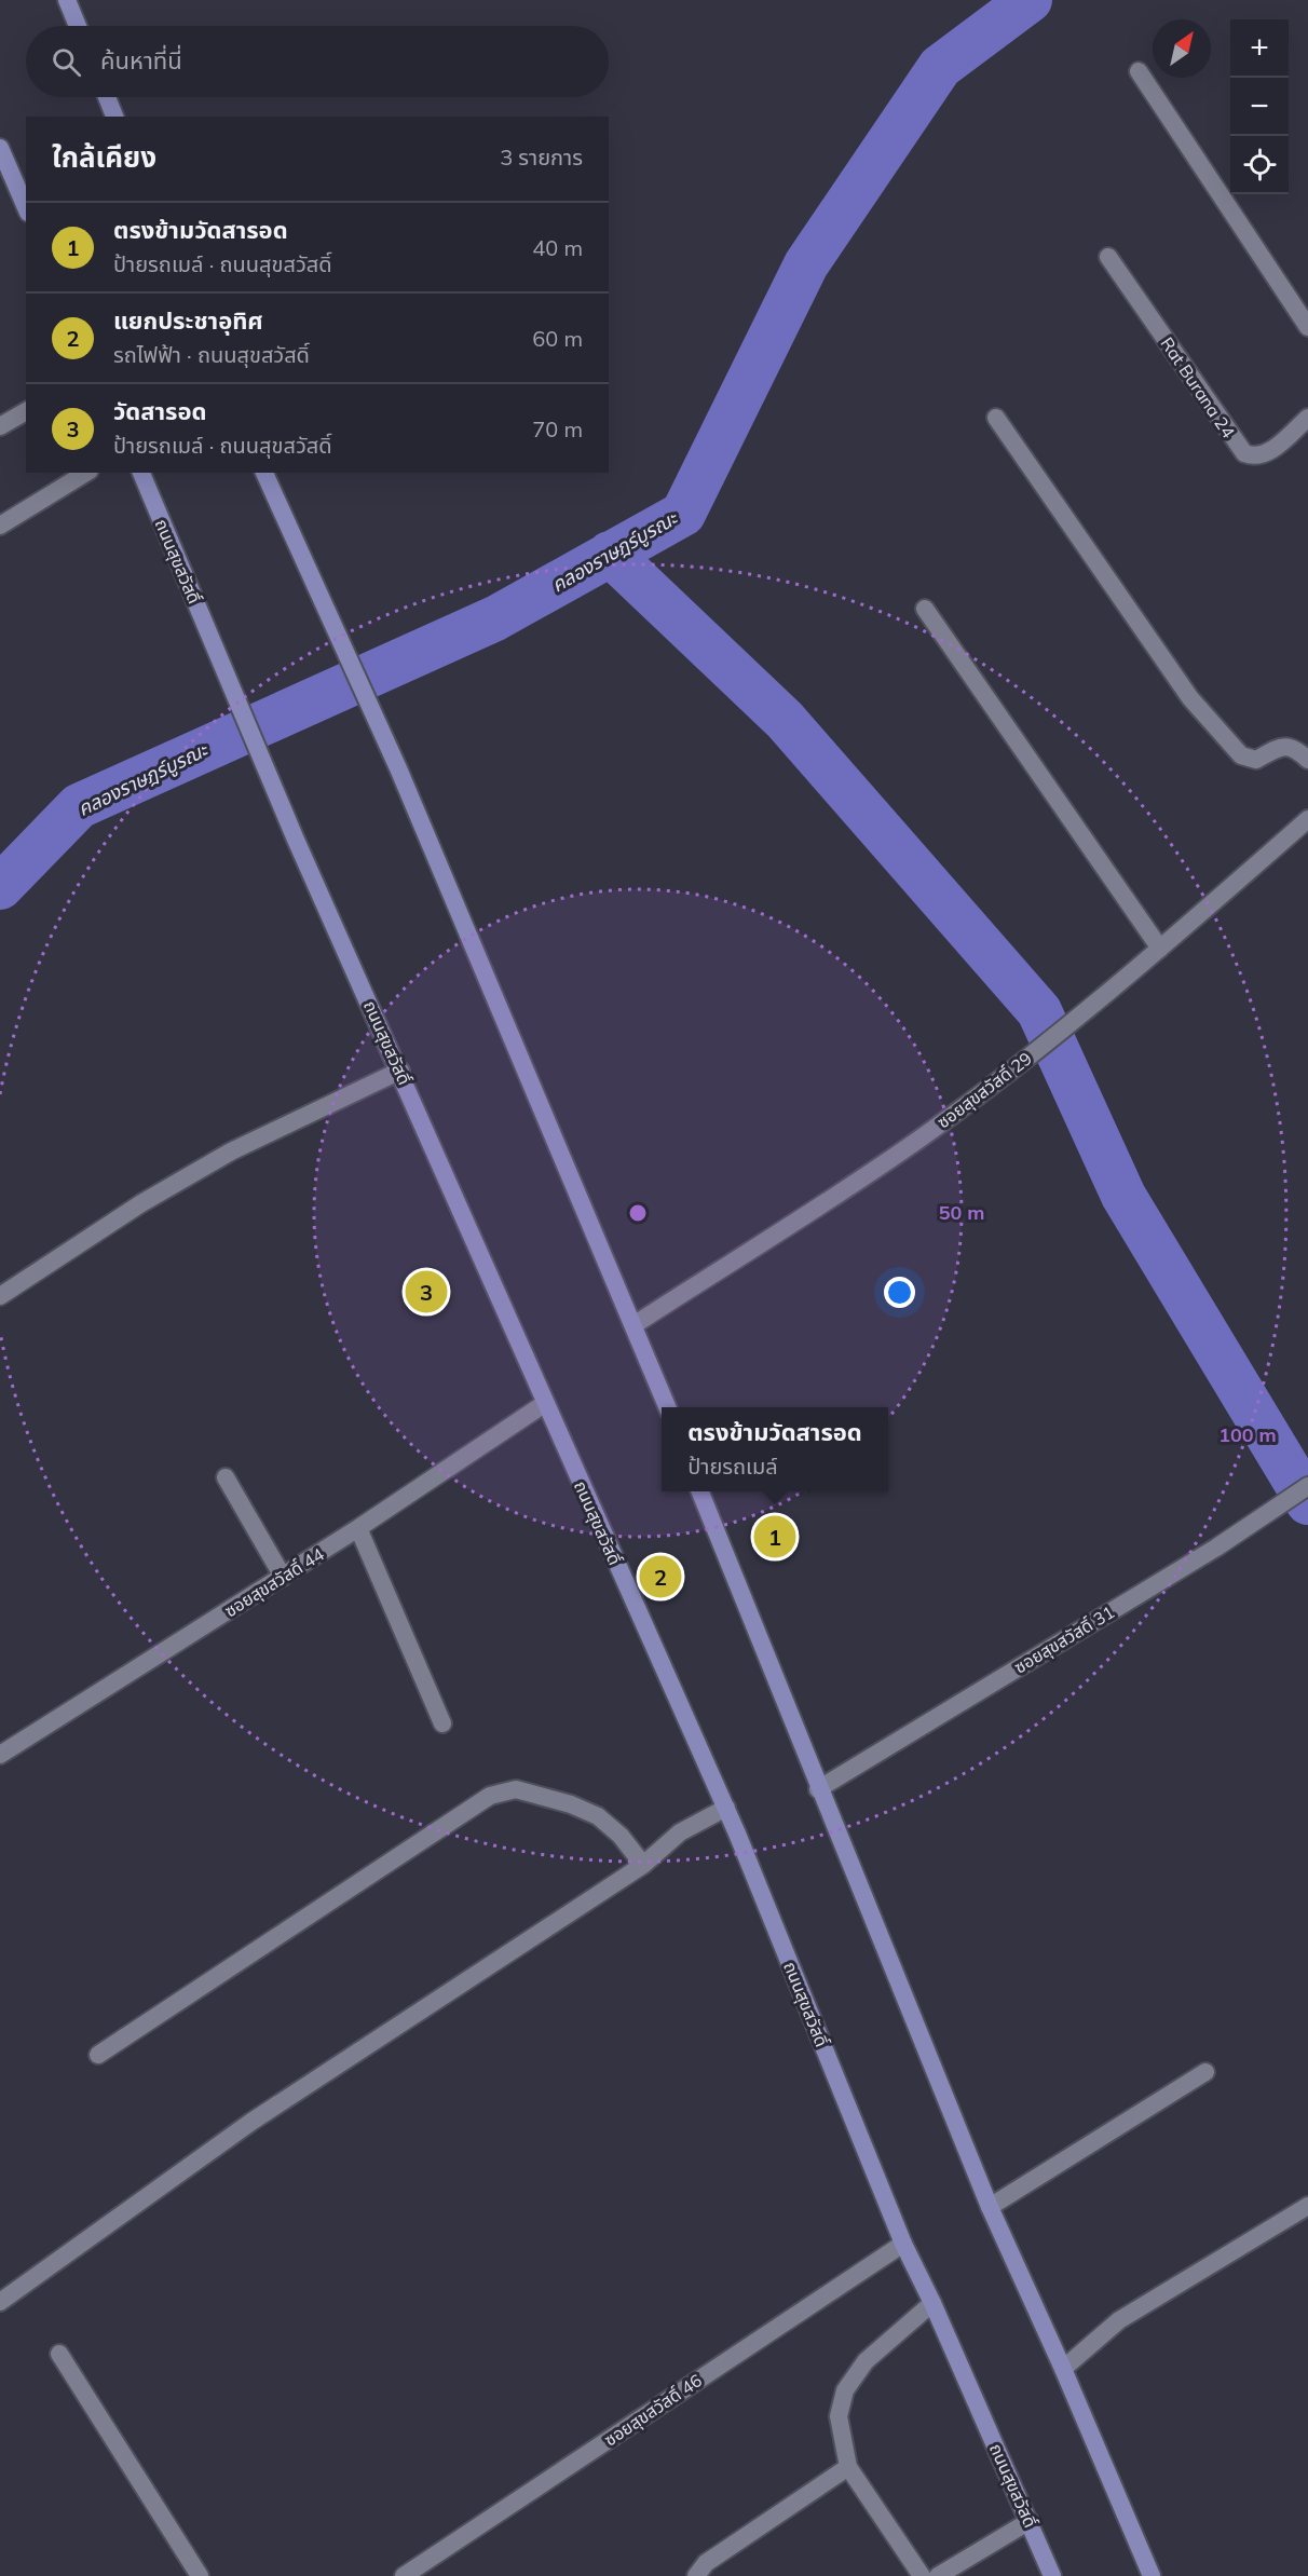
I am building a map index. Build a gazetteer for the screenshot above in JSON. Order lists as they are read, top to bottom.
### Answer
{
  "streets": {
    "main road": ["ถนนสุขสวัสดิ์"],
    "street": [
      "Rat Burana 24",
      "ซอยสุขสวัสดิ์ 29",
      "ซอยสุขสวัสดิ์ 44",
      "ซอยสุขสวัสดิ์ 31",
      "ซอยสุขสวัสดิ์ 46"
    ]
  },
  "crossings": [
    ["ถนนสุขสวัสดิ์", "ซอยสุขสวัสดิ์ 44"],
    ["ถนนสุขสวัสดิ์", "ซอยสุขสวัสดิ์ 46"]
  ],
  "water": ["คลองราษฎร์บูรณะ"],
  "north": "top right",
  "page": {
    "map_buttons": ["+", "−"],
    "search": "ค้นหาที่นี่",
    "heading": ["ใกล้เคียง", "3 รายการ"],
    "list": [
      {
        "mark": "1",
        "name": "ตรงข้ามวัดสารอด",
        "note": "ป้ายรถเมล์ · ถนนสุขสวัสดิ์",
        "value": "40 m"
      },
      {
        "mark": "2",
        "name": "แยกประชาอุทิศ",
        "note": "รถไฟฟ้า · ถนนสุขสวัสดิ์",
        "value": "60 m"
      },
      {
        "mark": "3",
        "name": "วัดสารอด",
        "note": "ป้ายรถเมล์ · ถนนสุขสวัสดิ์",
        "value": "70 m"
      }
    ],
    "pins": ["3", "1", "2"],
    "popup": ["ตรงข้ามวัดสารอด", "ป้ายรถเมล์"]
  },
  "rings": ["50 m", "100 m"]
}
